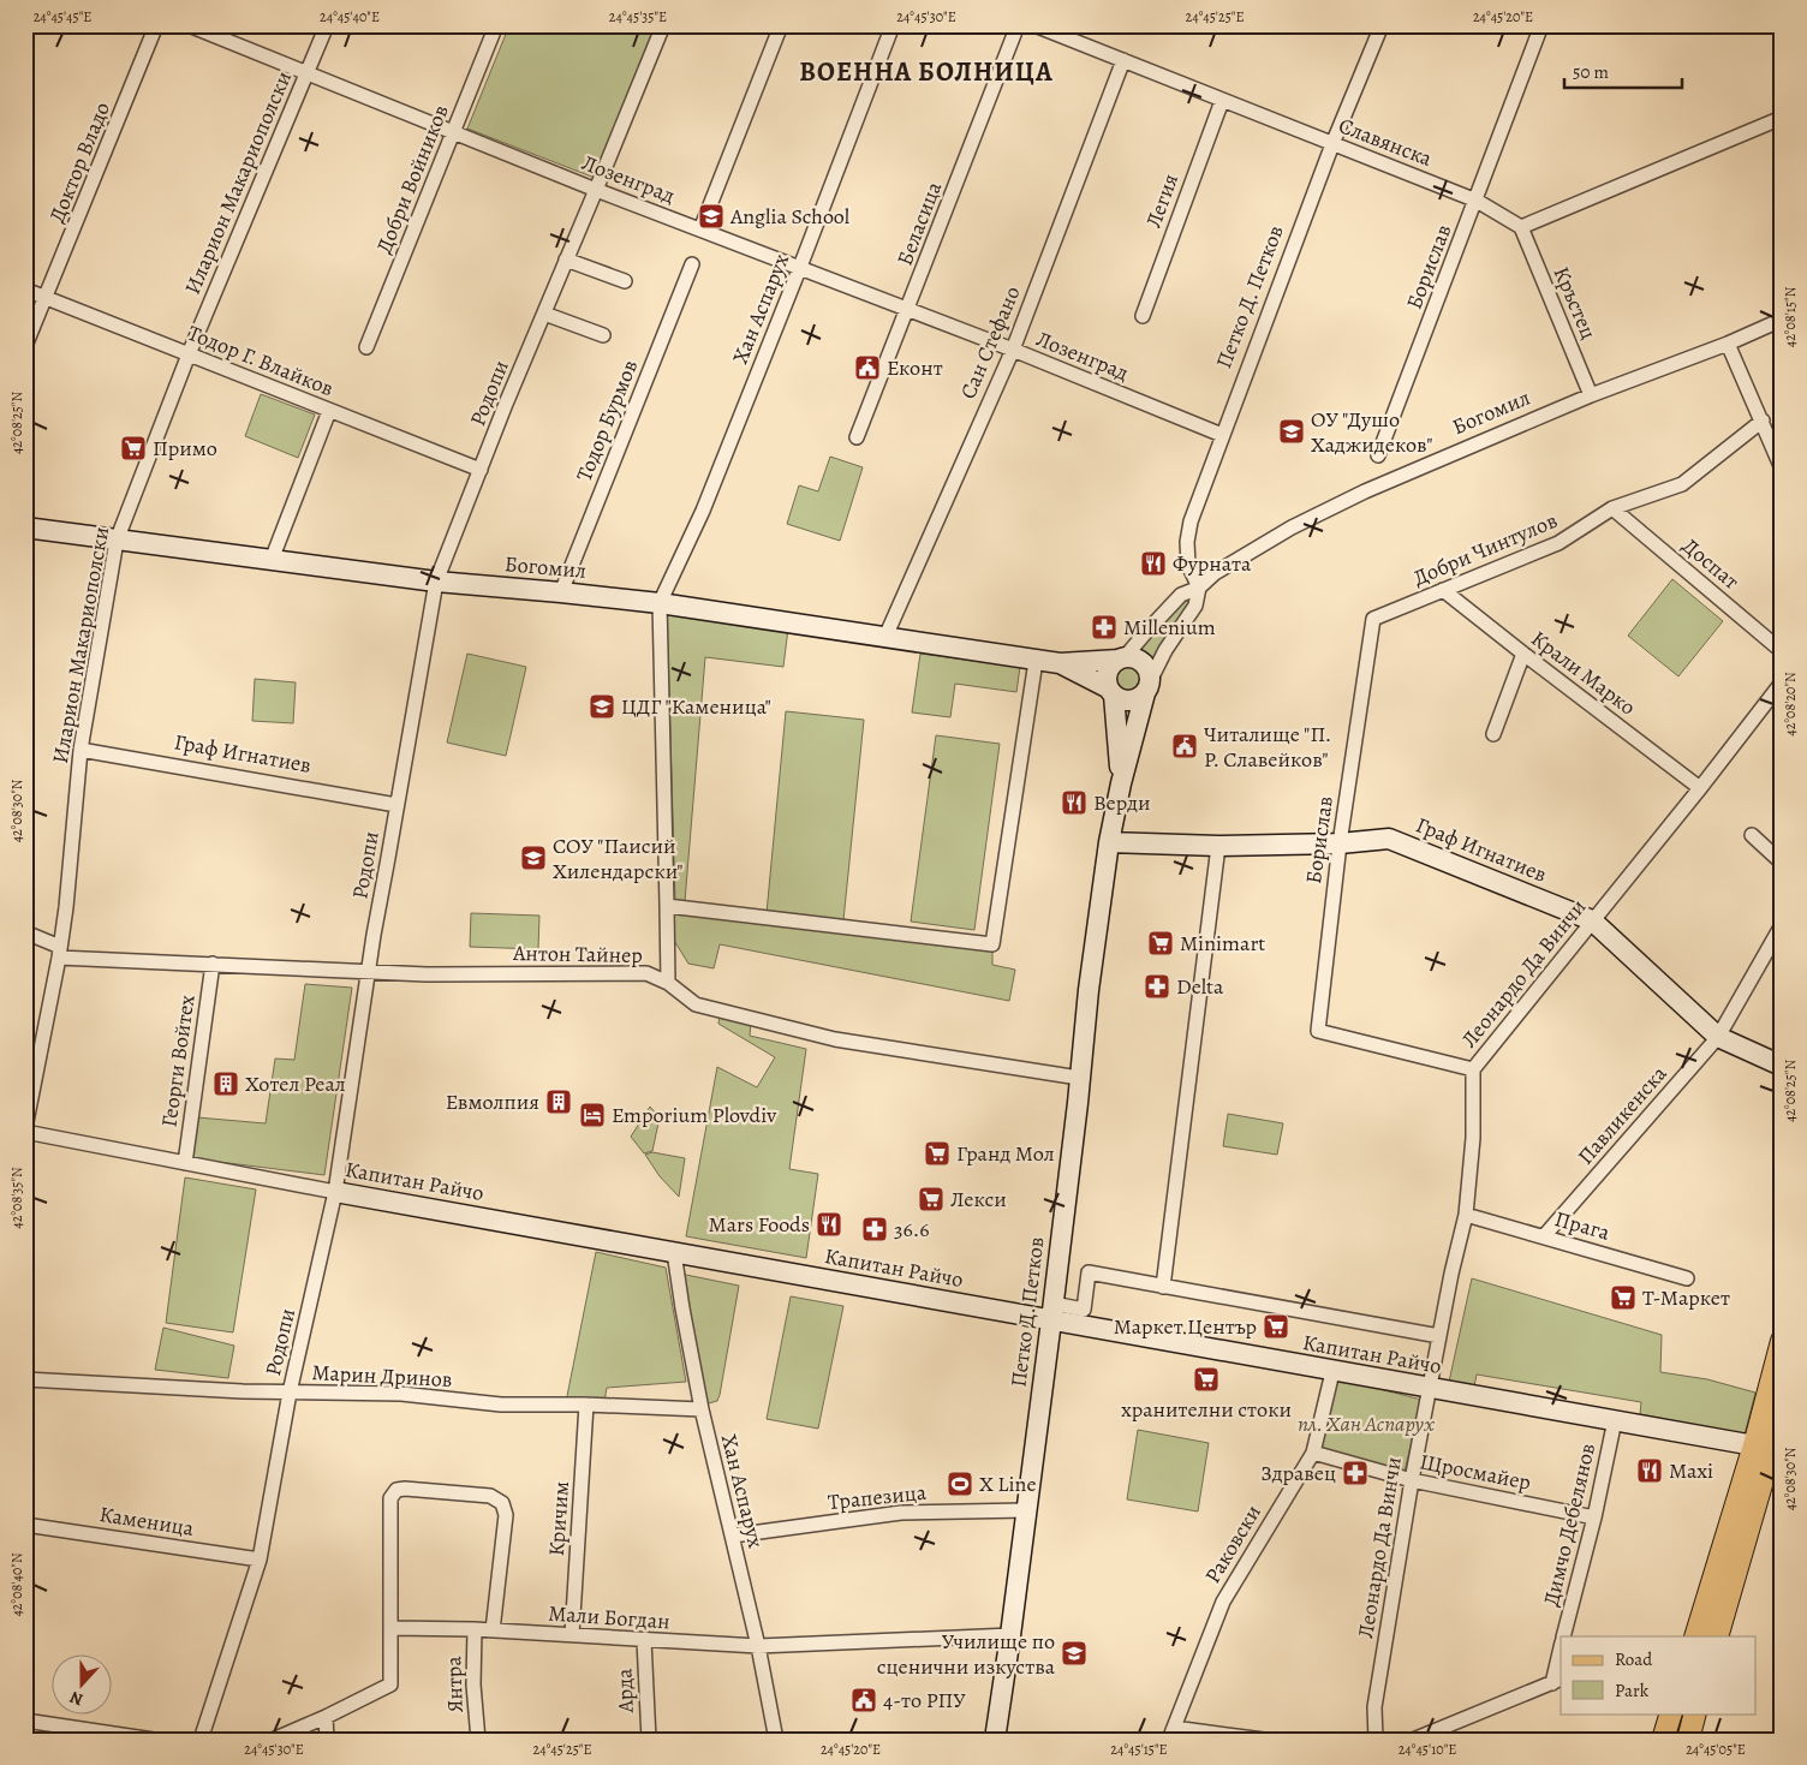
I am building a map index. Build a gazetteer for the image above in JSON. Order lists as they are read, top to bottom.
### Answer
{
  "streets": {
    "street": [
      "Славянска",
      "Доктор Владо",
      "Добри Войников",
      "Лозенград",
      "Иларион Макариополски",
      "Легия",
      "Беласица",
      "Борислав",
      "Петко Д. Петков",
      "Кръстец",
      "Хан Аспарух",
      "Сан Стефано",
      "Тодор Г. Влайков",
      "Родопи",
      "Богомил",
      "Тодор Бурмов",
      "Добри Чинтулов",
      "Доспат",
      "Крали Марко",
      "Граф Игнатиев",
      "Антон Тайнер",
      "Леонардо Да Винчи",
      "Георги Войтех",
      "Павликенска",
      "Капитан Райчо",
      "Прага",
      "Марин Дринов",
      "Щросмайер",
      "Трапезица",
      "Кричим",
      "Каменица",
      "Димчо Дебелянов",
      "Раковски",
      "Мали Богдан",
      "Янтра",
      "Арда"
    ]
  },
  "crossings": [
    ["Славянска", "Легия"],
    ["Славянска", "Борислав"],
    ["Славянска", "Петко Д. Петков"],
    ["Славянска", "Кръстец"],
    ["Славянска", "Сан Стефано"],
    ["Доктор Владо", "Тодор Г. Влайков"],
    ["Добри Войников", "Лозенград"],
    ["Лозенград", "Иларион Макариополски"],
    ["Лозенград", "Беласица"],
    ["Лозенград", "Петко Д. Петков"],
    ["Лозенград", "Хан Аспарух"],
    ["Лозенград", "Сан Стефано"],
    ["Лозенград", "Родопи"],
    ["Иларион Макариополски", "Тодор Г. Влайков"],
    ["Иларион Макариополски", "Богомил"],
    ["Иларион Макариополски", "Граф Игнатиев"],
    ["Иларион Макариополски", "Антон Тайнер"],
    ["Иларион Макариополски", "Капитан Райчо"],
    ["Борислав", "Добри Чинтулов"],
    ["Борислав", "Граф Игнатиев"],
    ["Борислав", "Леонардо Да Винчи"],
    ["Петко Д. Петков", "Богомил"],
    ["Петко Д. Петков", "Граф Игнатиев"],
    ["Петко Д. Петков", "Антон Тайнер"],
    ["Петко Д. Петков", "Капитан Райчо"],
    ["Петко Д. Петков", "Трапезица"],
    ["Петко Д. Петков", "Мали Богдан"],
    ["Кръстец", "Богомил"],
    ["Хан Аспарух", "Богомил"],
    ["Хан Аспарух", "Капитан Райчо"],
    ["Хан Аспарух", "Марин Дринов"],
    ["Хан Аспарух", "Трапезица"],
    ["Хан Аспарух", "Мали Богдан"],
    ["Сан Стефано", "Богомил"],
    ["Тодор Г. Влайков", "Родопи"],
    ["Родопи", "Богомил"],
    ["Родопи", "Граф Игнатиев"],
    ["Родопи", "Антон Тайнер"],
    ["Родопи", "Капитан Райчо"],
    ["Родопи", "Марин Дринов"],
    ["Родопи", "Каменица"],
    ["Богомил", "Тодор Бурмов"],
    ["Добри Чинтулов", "Доспат"],
    ["Добри Чинтулов", "Крали Марко"],
    ["Крали Марко", "Леонардо Да Винчи"],
    ["Граф Игнатиев", "Леонардо Да Винчи"],
    ["Граф Игнатиев", "Павликенска"],
    ["Антон Тайнер", "Георги Войтех"],
    ["Леонардо Да Винчи", "Капитан Райчо"],
    ["Леонардо Да Винчи", "Прага"],
    ["Леонардо Да Винчи", "Щросмайер"],
    ["Георги Войтех", "Капитан Райчо"],
    ["Павликенска", "Прага"],
    ["Капитан Райчо", "Димчо Дебелянов"],
    ["Капитан Райчо", "Раковски"],
    ["Марин Дринов", "Кричим"],
    ["Щросмайер", "Димчо Дебелянов"],
    ["Щросмайер", "Раковски"],
    ["Кричим", "Мали Богдан"],
    ["Мали Богдан", "Янтра"],
    ["Мали Богдан", "Арда"]
  ],
  "districts": ["ВОЕННА БОЛНИЦА"],
  "parks": ["пл. Хан Аспарух"],
  "places": {
    "school or university": [
      "Anglia School",
      "ОУ \"Душо Хаджидеков\"",
      "ЦДГ \"Каменица\"",
      "СОУ \"Паисий Хилендарски\"",
      "Училище по сценични изкуства"
    ],
    "public building": ["Еконт", "Читалище \"П. Р. Славейков\"", "4-то РПУ"],
    "supermarket": [
      "Примо",
      "Minimart",
      "Гранд Мол",
      "Лекси",
      "Т-Маркет",
      "Маркет Център",
      "хранителни стоки"
    ],
    "restaurant": [
      "Фурната",
      "Верди",
      "Mars Foods",
      "Maxi"
    ],
    "pharmacy": [
      "Millenium",
      "Delta",
      "36.6",
      "Здравец"
    ],
    "building": ["Хотел Реал", "Евмолпия"],
    "hotel": ["Emporium Plovdiv"],
    "sports": ["X Line"]
  },
  "legend": ["Road", "Park"],
  "scale_bar": "50 m",
  "north": "bottom",
  "coordinates": [
    "24°45'45\"E",
    "24°45'40\"E",
    "24°45'35\"E",
    "24°45'30\"E",
    "24°45'25\"E",
    "24°45'20\"E",
    "42°08'15\"N",
    "42°08'25\"N",
    "42°08'20\"N",
    "42°08'30\"N",
    "42°08'35\"N",
    "42°08'40\"N",
    "24°45'15\"E",
    "24°45'10\"E",
    "24°45'05\"E"
  ]
}
